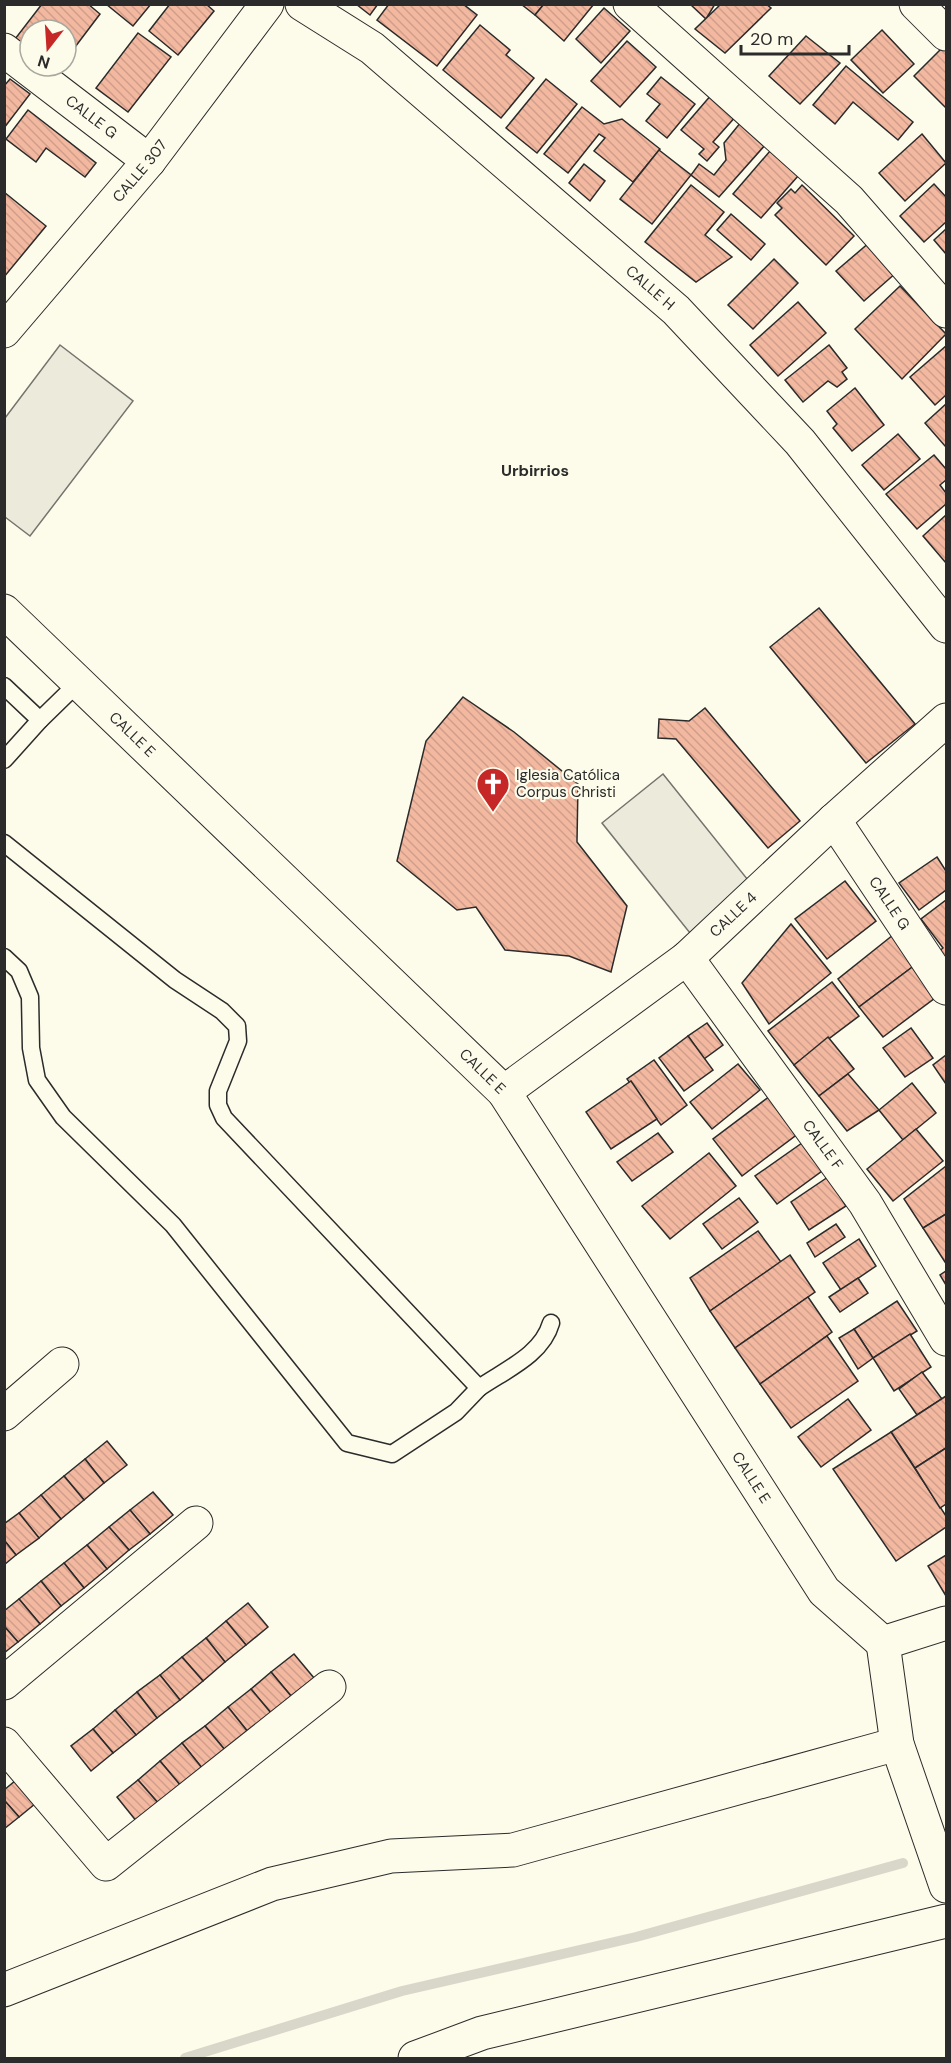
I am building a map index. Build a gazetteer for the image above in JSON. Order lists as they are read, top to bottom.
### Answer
{
  "streets": {
    "street": [
      "CALLE G",
      "CALLE 307",
      "CALLE H",
      "CALLE E",
      "CALLE 4",
      "CALLE F"
    ]
  },
  "crossings": [
    ["CALLE G", "CALLE 307"],
    ["CALLE G", "CALLE 4"],
    ["CALLE E", "CALLE 4"],
    ["CALLE 4", "CALLE F"]
  ],
  "districts": ["Urbirrios"],
  "places": {
    "church": ["Iglesia Católica Corpus Christi"]
  },
  "scale_bar": "20 m",
  "north": "bottom"
}
